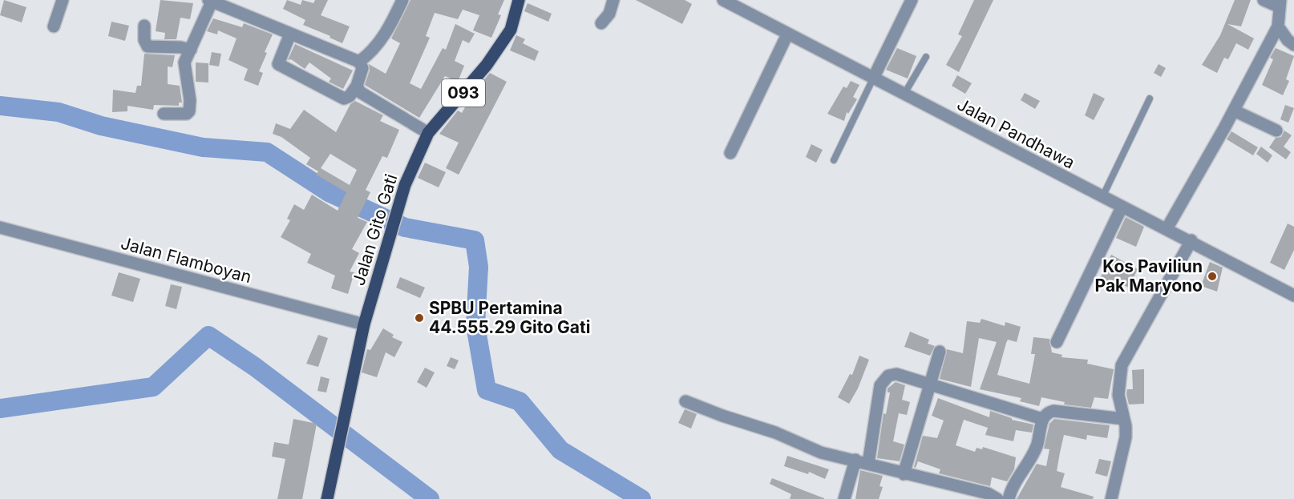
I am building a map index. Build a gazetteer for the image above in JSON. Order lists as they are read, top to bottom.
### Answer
{
  "streets": {
    "main road": ["093", "Jalan Gito Gati"],
    "street": ["Jalan Pandhawa", "Jalan Flamboyan"]
  },
  "crossings": [
    ["Jalan Gito Gati", "Jalan Flamboyan"]
  ],
  "places": ["Kos Paviliun Pak Maryono", "SPBU Pertamina 44.555.29 Gito Gati"]
}
